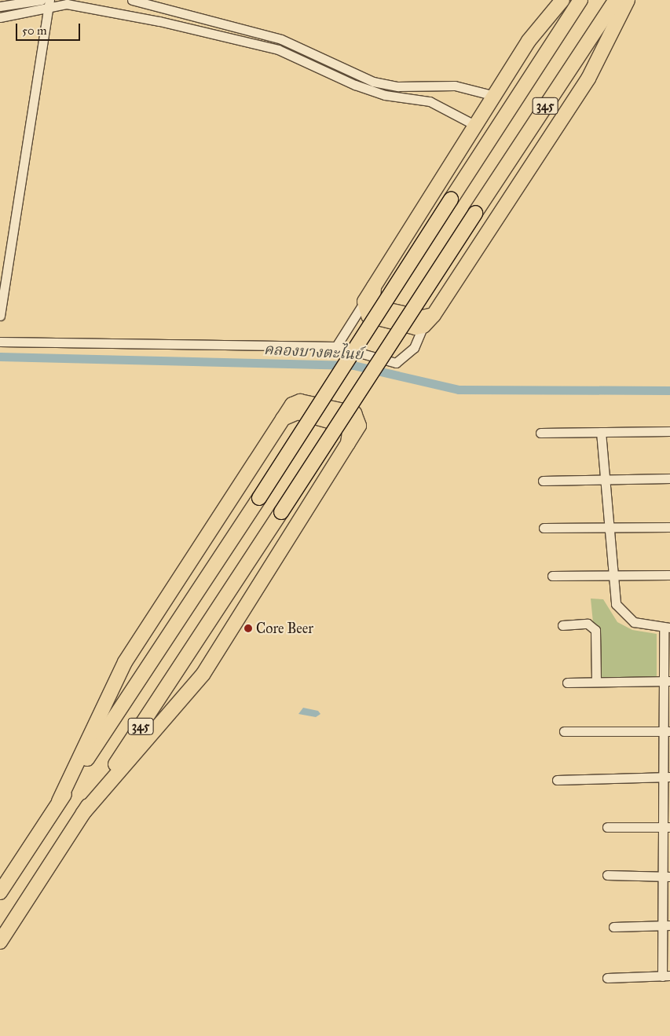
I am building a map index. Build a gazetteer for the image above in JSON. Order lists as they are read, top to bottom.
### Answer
{
  "streets": {
    "main road": ["345"]
  },
  "water": ["คลองบางตะไนย์"],
  "places": ["Core Beer"],
  "scale_bar": "50 m"
}
